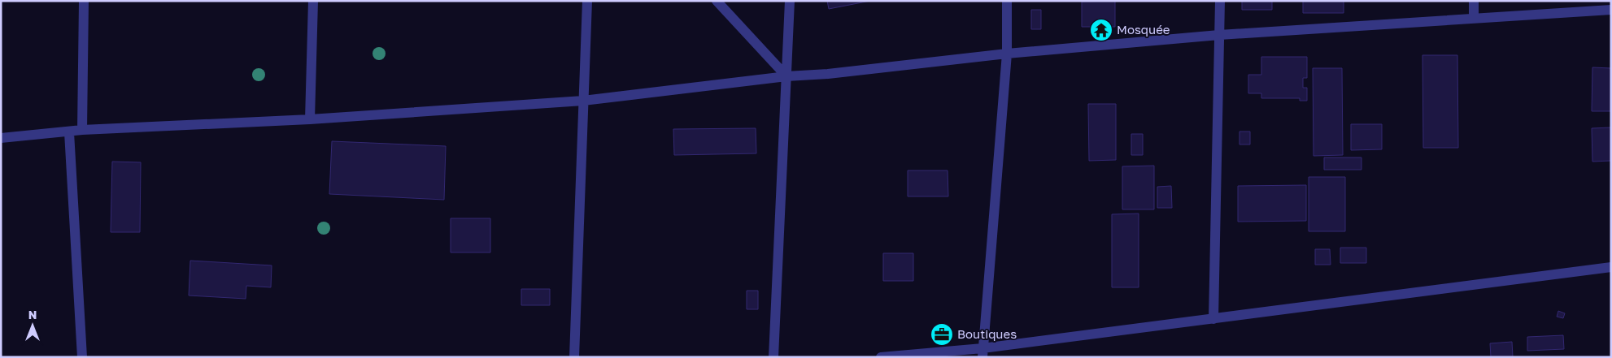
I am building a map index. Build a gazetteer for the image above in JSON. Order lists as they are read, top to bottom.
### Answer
{
  "places": {
    "temple": ["Mosquée"],
    "office": ["Boutiques"]
  },
  "north": "top"
}
